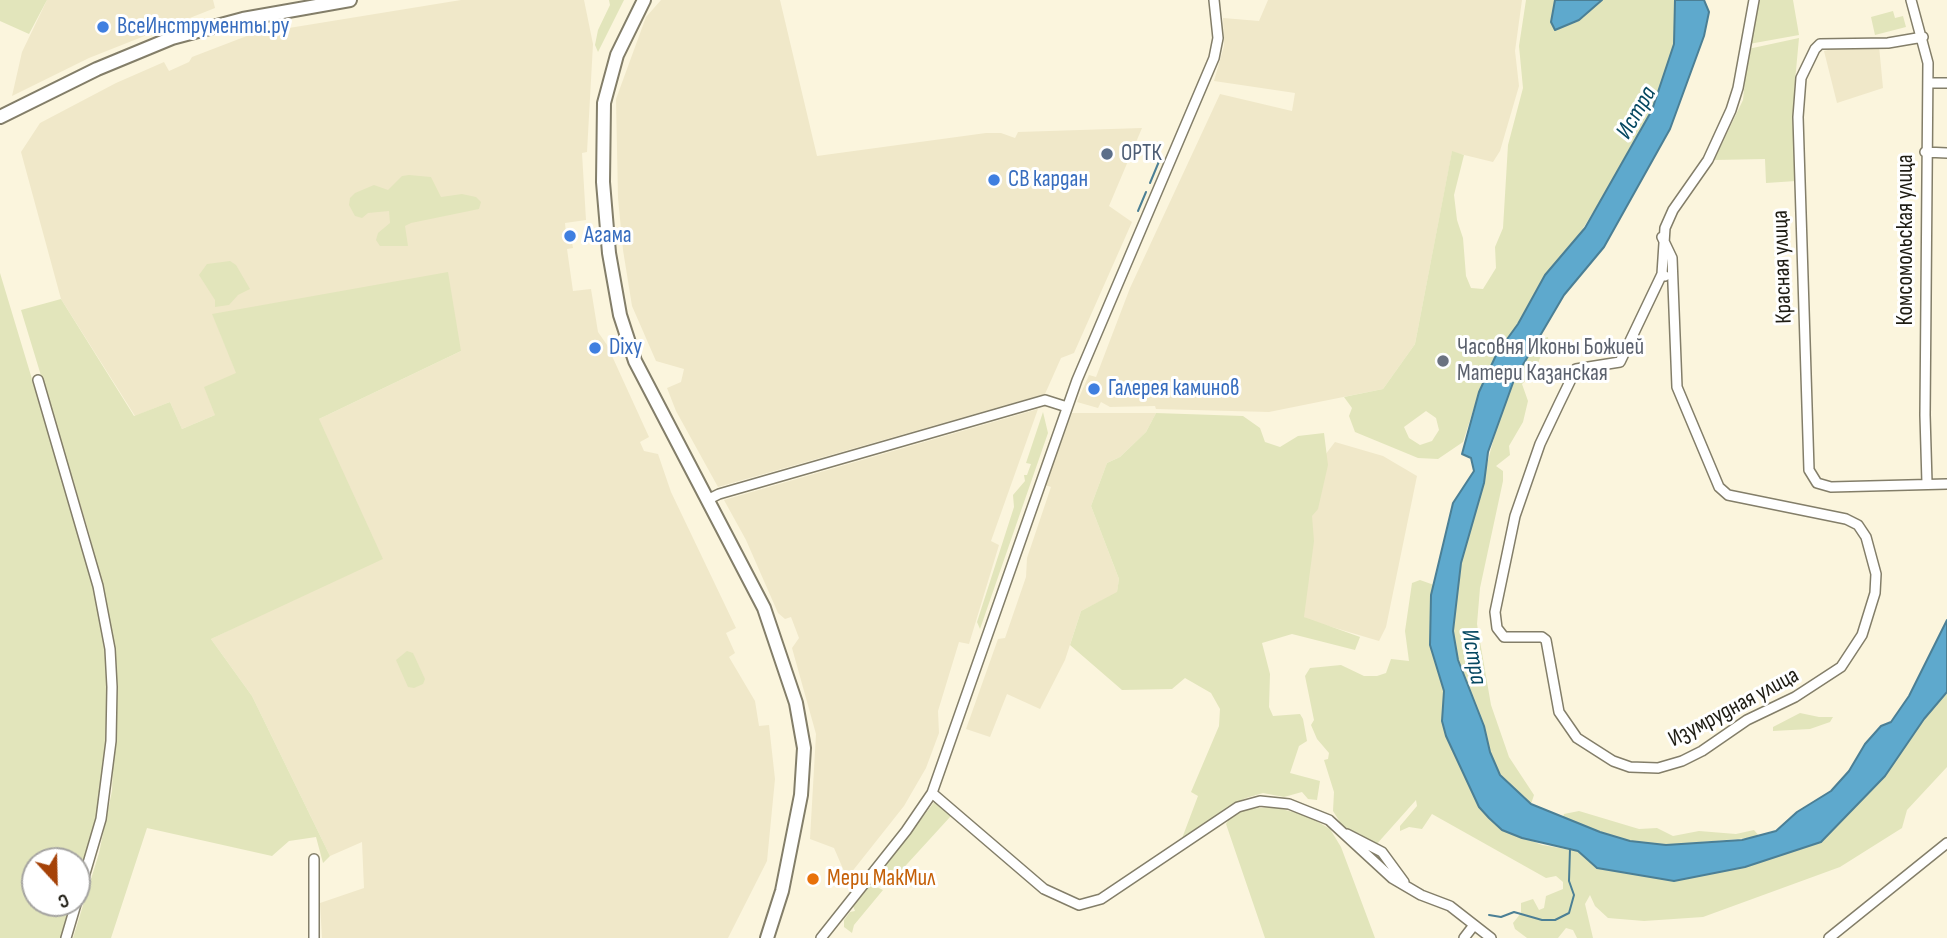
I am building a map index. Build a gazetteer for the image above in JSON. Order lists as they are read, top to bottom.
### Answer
{
  "streets": {
    "street": ["Комсомольская улица", "Красная улица", "Изумрудная улица"]
  },
  "crossings": [
    ["Комсомольская улица", "Красная улица"]
  ],
  "water": ["Истра"],
  "places": [
    "ВсеИнструменты.ру",
    "ОРТК",
    "СВ кардан",
    "Агама",
    "Dixy",
    "Часовня Иконы Божией Матери Казанская",
    "Галерея каминов",
    "Мери МакМил"
  ],
  "north": "bottom"
}
